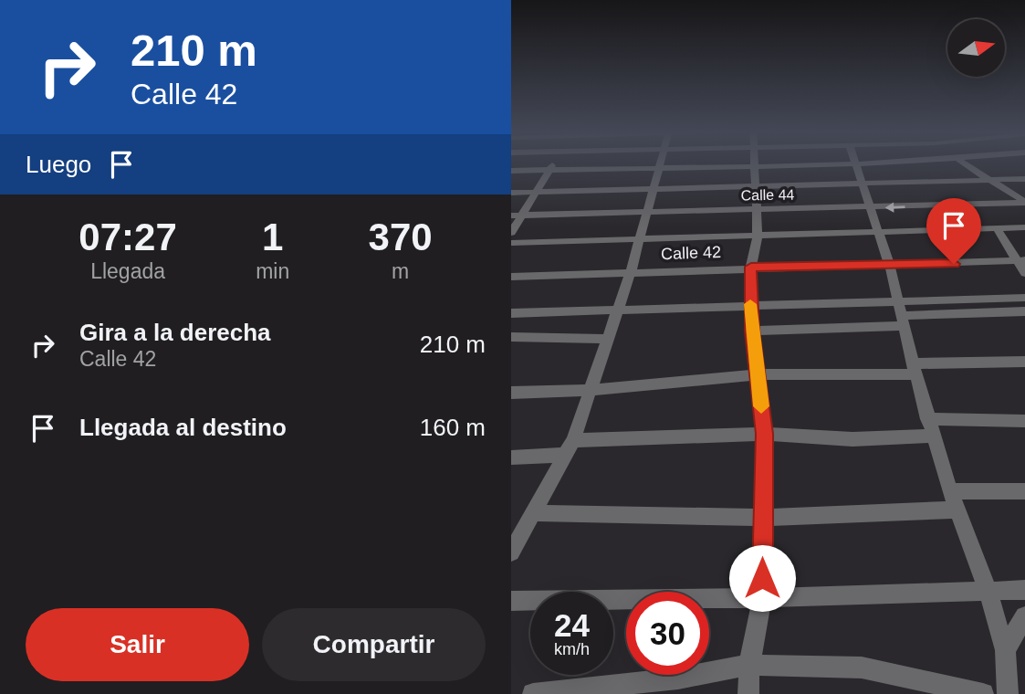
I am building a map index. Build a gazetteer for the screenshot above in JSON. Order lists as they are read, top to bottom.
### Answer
{
  "streets": {
    "street": ["Calle 44", "Calle 42"]
  },
  "north": "right",
  "page": {
    "turn": ["210 m", "Calle 42"],
    "then": "Luego",
    "eta": [
      "07:27",
      "Llegada",
      "1",
      "min",
      "370",
      "m"
    ],
    "list": [
      {
        "name": "Gira a la derecha",
        "note": "Calle 42",
        "value": "210 m"
      },
      {
        "name": "Llegada al destino",
        "value": "160 m"
      }
    ],
    "speed": "24 km/h",
    "limit": "30",
    "buttons": ["Salir", "Compartir"]
  }
}
